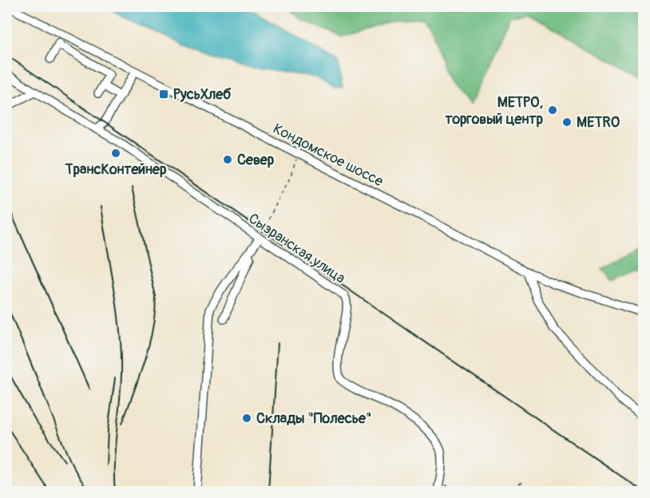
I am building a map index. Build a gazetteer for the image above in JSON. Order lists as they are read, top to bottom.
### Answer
{
  "streets": {
    "street": ["Кондомское шоссе", "Сызранская улица"]
  },
  "places": {
    "transit": ["РусьХлеб"],
    "other": [
      "МЕТРО, торговый центр",
      "METRO",
      "ТрансКонтейнер",
      "Север",
      "Склады \"Полесье\""
    ]
  }
}
